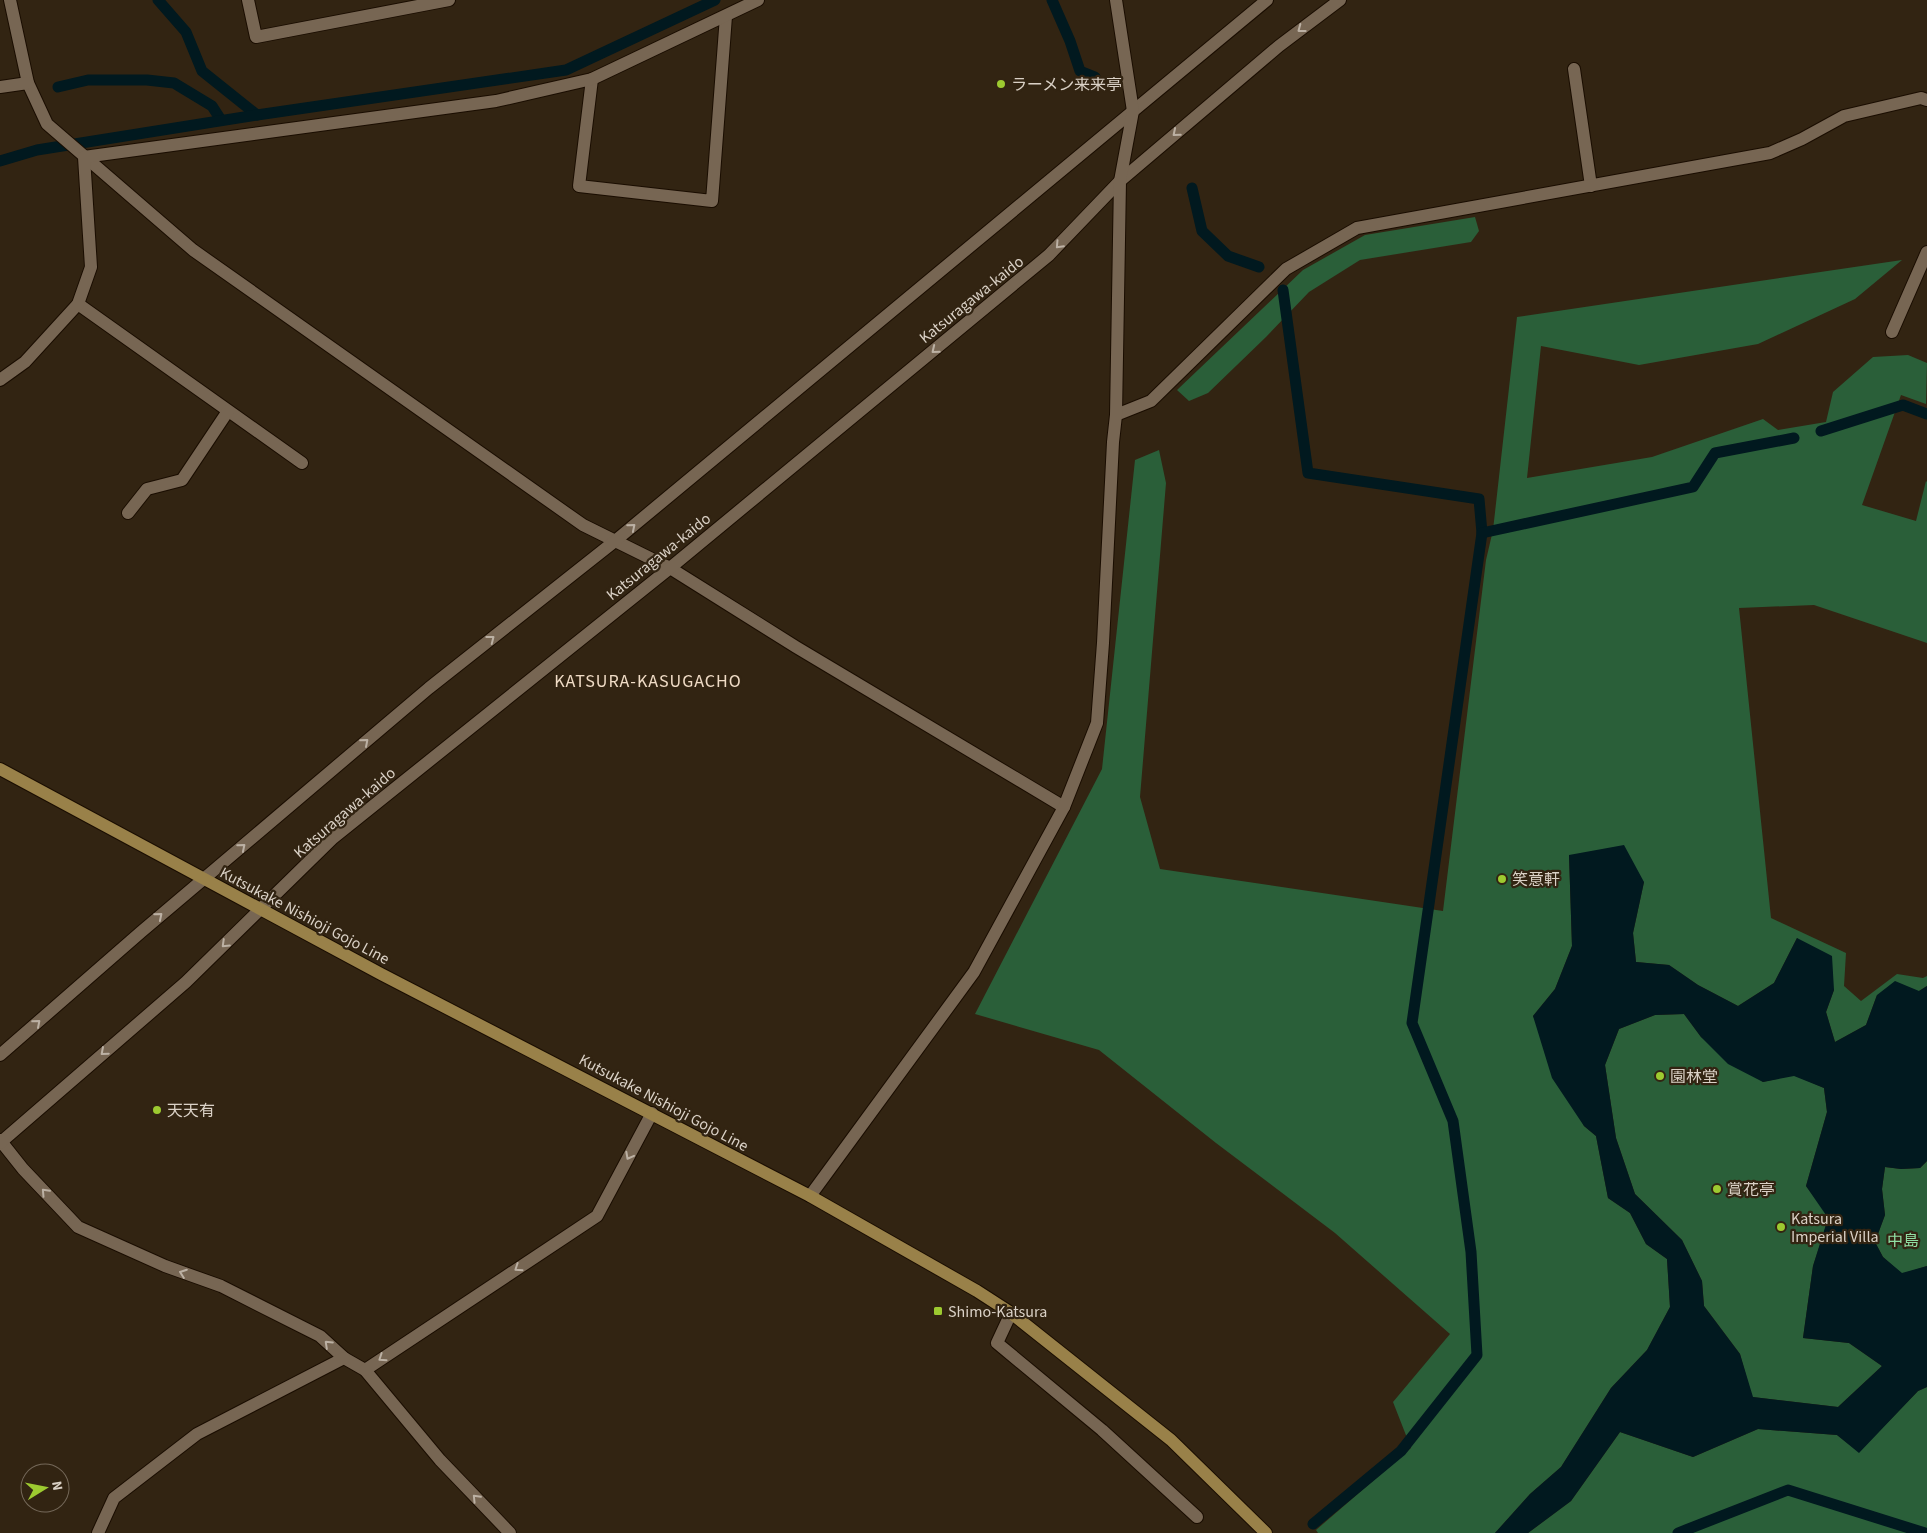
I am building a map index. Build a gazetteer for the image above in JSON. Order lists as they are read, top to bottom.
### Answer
{
  "streets": {
    "main road": ["Kutsukake Nishioji Gojo Line"],
    "street": ["Katsuragawa-kaido"]
  },
  "crossings": [
    ["Katsuragawa-kaido", "Kutsukake Nishioji Gojo Line"]
  ],
  "districts": ["KATSURA-KASUGACHO"],
  "parks": ["中島"],
  "places": {
    "other": [
      "ラーメン来来亭",
      "笑意軒",
      "園林堂",
      "天天有",
      "賞花亭",
      "Katsura Imperial Villa"
    ],
    "transit": ["Shimo-Katsura"]
  },
  "north": "right"
}
